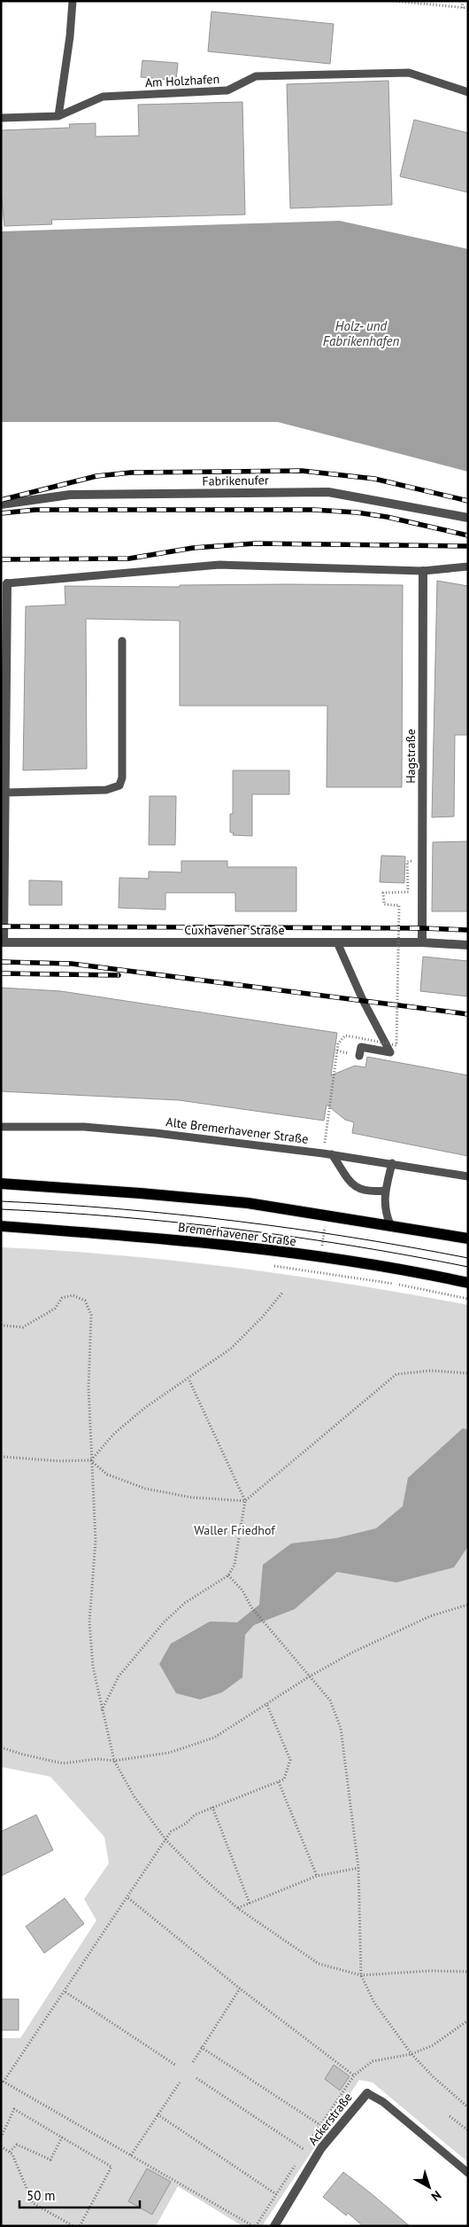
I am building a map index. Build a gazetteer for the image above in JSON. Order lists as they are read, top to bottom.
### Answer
{
  "streets": {
    "main road": ["Bremerhavener Straße"],
    "street": [
      "Fabrikenufer",
      "Hagstraße",
      "Cuxhavener Straße",
      "Ackerstraße"
    ],
    "lane": ["Am Holzhafen", "Alte Bremerhavener Straße"]
  },
  "crossings": [
    ["Hagstraße", "Cuxhavener Straße"]
  ],
  "water": ["Holz- und Fabrikenhafen"],
  "parks": ["Waller Friedhof"],
  "scale_bar": "50 m",
  "north": "bottom right"
}
